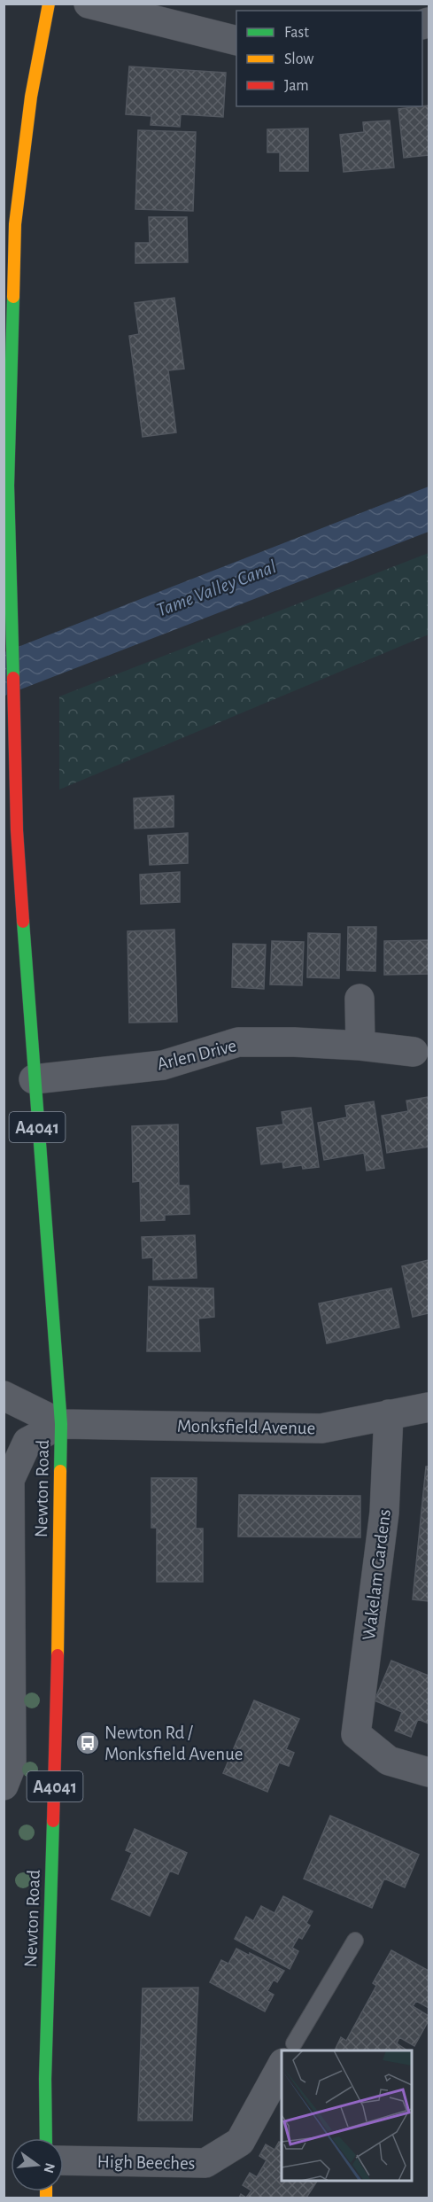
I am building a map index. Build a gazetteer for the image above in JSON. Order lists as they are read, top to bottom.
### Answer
{
  "streets": {
    "highway": ["A4041", "Newton Road"],
    "street": [
      "Arlen Drive",
      "Monksfield Avenue",
      "Wakelam Gardens",
      "High Beeches"
    ]
  },
  "crossings": [
    ["Arlen Drive", "Newton Road"],
    ["Monksfield Avenue", "Newton Road"],
    ["Monksfield Avenue", "Wakelam Gardens"]
  ],
  "water": ["Tame Valley Canal"],
  "places": {
    "bus stop": ["Newton Rd / Monksfield Avenue"]
  },
  "legend": ["Fast", "Slow", "Jam"],
  "north": "right"
}
